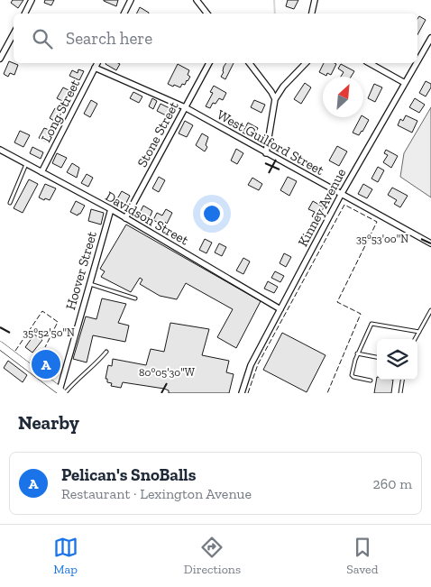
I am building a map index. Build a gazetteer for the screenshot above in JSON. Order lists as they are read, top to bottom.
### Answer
{
  "streets": {
    "street": [
      "Long Street",
      "Stone Street",
      "West Guilford Street",
      "Kinney Avenue",
      "Davidson Street",
      "Hoover Street"
    ]
  },
  "crossings": [
    ["Long Street", "West Guilford Street"],
    ["Long Street", "Davidson Street"],
    ["Stone Street", "West Guilford Street"],
    ["Stone Street", "Davidson Street"],
    ["West Guilford Street", "Kinney Avenue"],
    ["Kinney Avenue", "Davidson Street"],
    ["Davidson Street", "Hoover Street"]
  ],
  "north": "top right",
  "page": {
    "search": "Search here",
    "pins": "A",
    "heading": "Nearby",
    "list": [
      {
        "mark": "A",
        "name": "Pelican's SnoBalls",
        "note": "Restaurant · Lexington Avenue",
        "value": "260 m"
      }
    ],
    "nav": ["Map", "Directions", "Saved"]
  },
  "coordinates": ["35°53'00\"N", "35°52'50\"N", "80°05'30\"W"]
}
